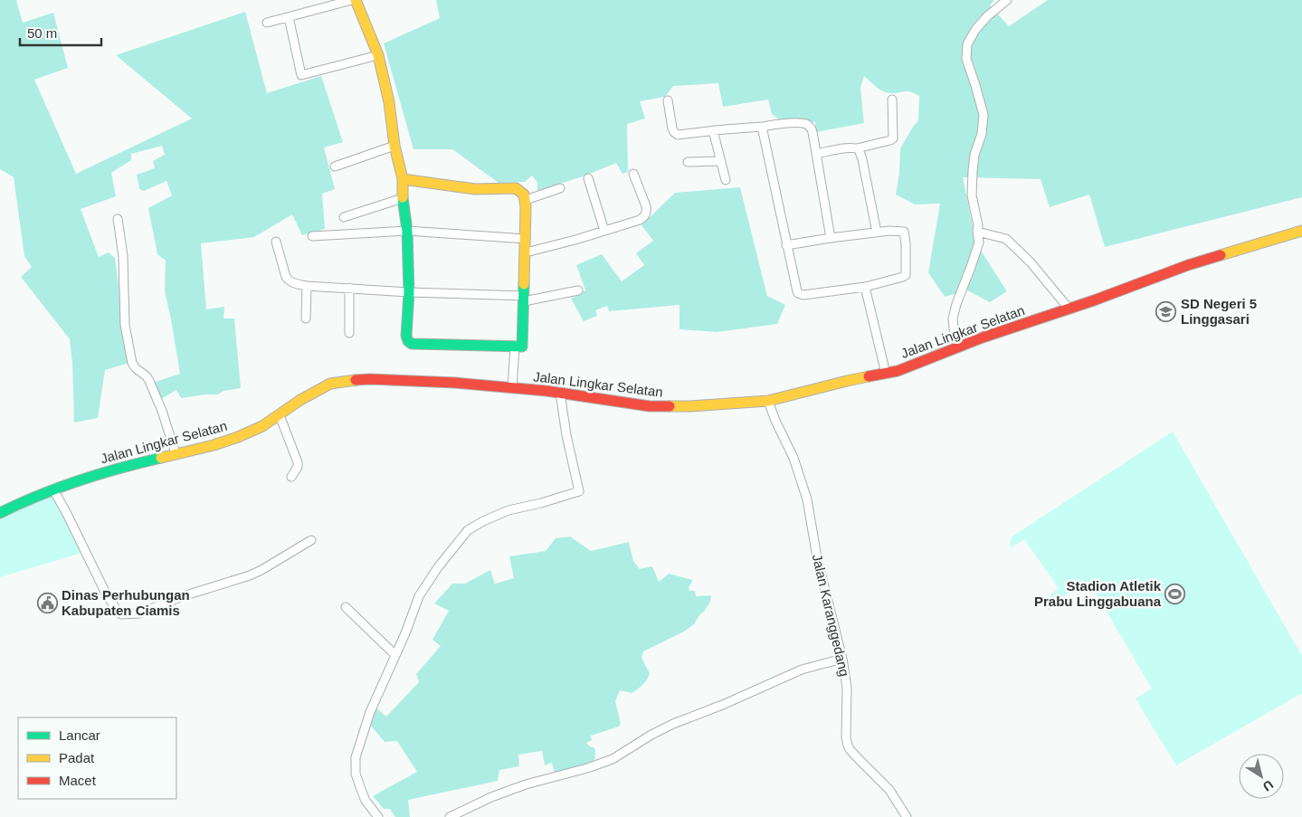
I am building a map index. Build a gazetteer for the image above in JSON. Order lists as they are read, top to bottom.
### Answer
{
  "streets": {
    "street": ["Jalan Lingkar Selatan", "Jalan Karanggedang"]
  },
  "crossings": [
    ["Jalan Lingkar Selatan", "Jalan Karanggedang"]
  ],
  "places": {
    "school or university": ["SD Negeri 5 Linggasari"],
    "sports": ["Stadion Atletik Prabu Linggabuana"],
    "public building": ["Dinas Perhubungan Kabupaten Ciamis"]
  },
  "legend": ["Lancar", "Padat", "Macet"],
  "scale_bar": "50 m",
  "north": "bottom right"
}
